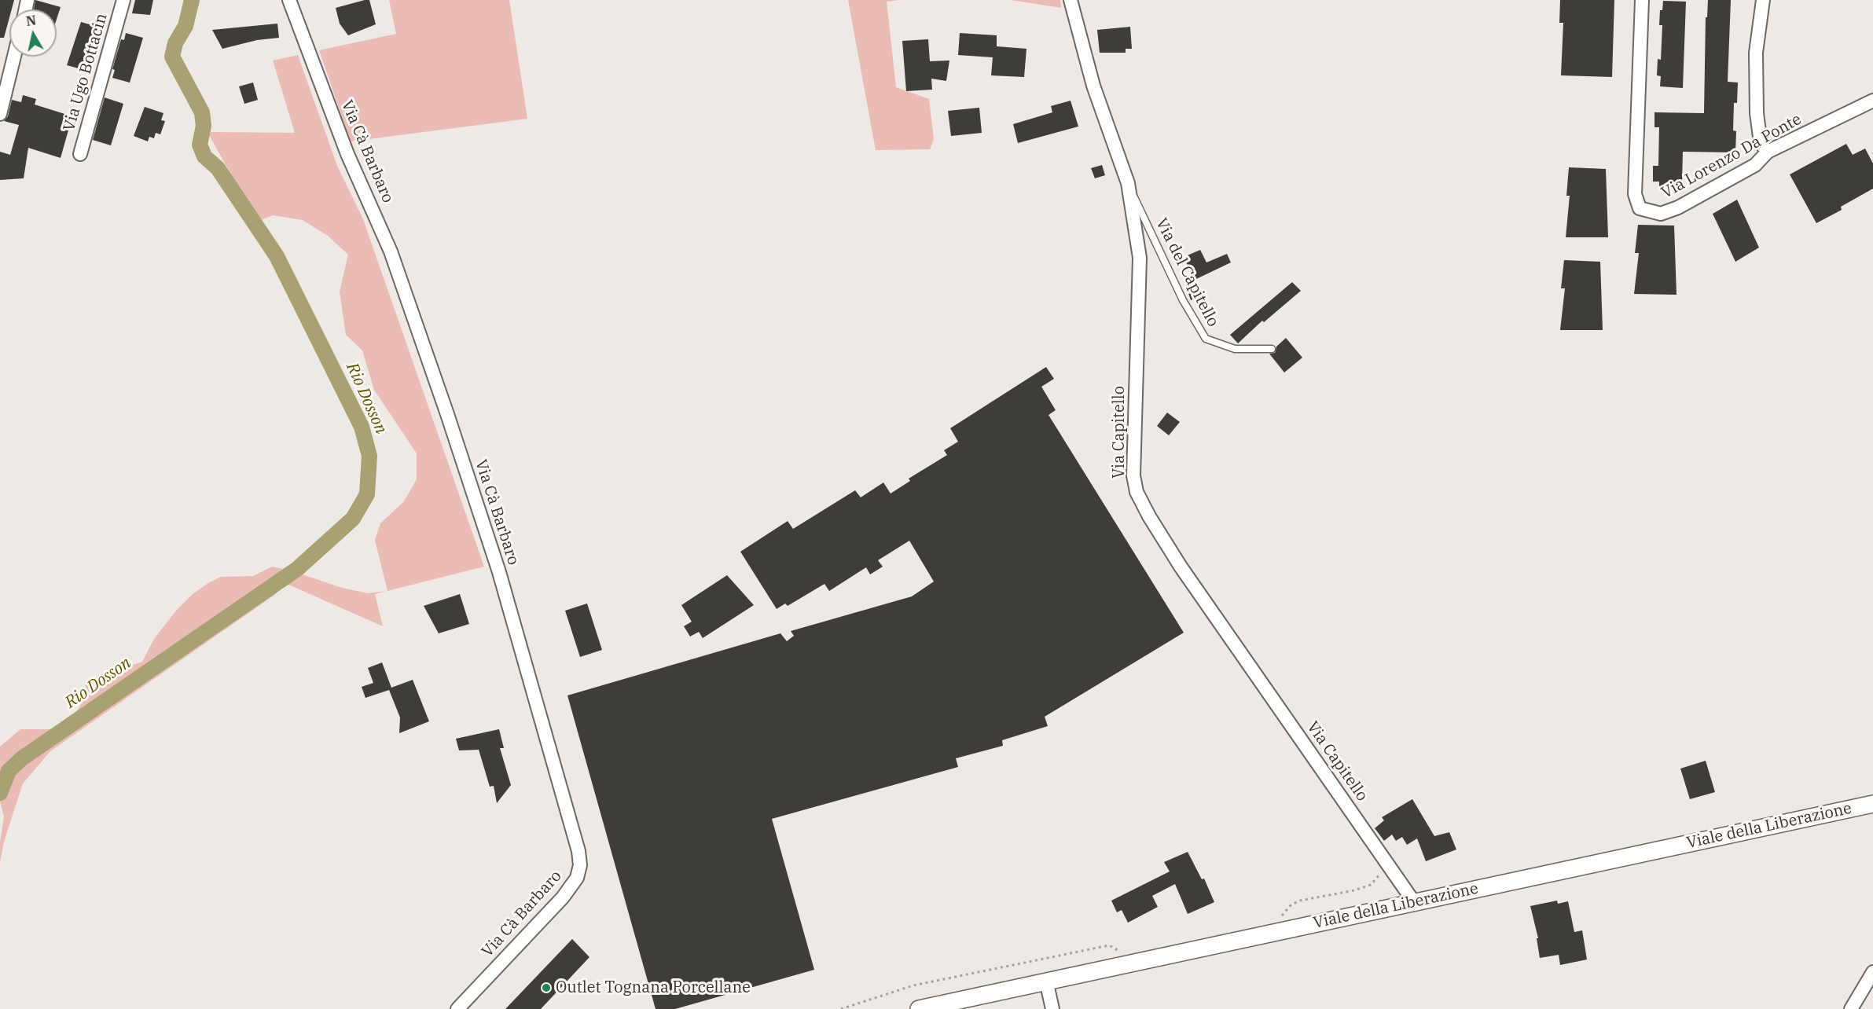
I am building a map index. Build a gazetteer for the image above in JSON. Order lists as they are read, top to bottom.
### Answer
{
  "streets": {
    "street": [
      "Via Ugo Bottacin",
      "Via Cà Barbaro",
      "Via Lorenzo Da Ponte",
      "Via Capitello",
      "Viale della Liberazione"
    ],
    "lane": ["Via del Capitello"]
  },
  "crossings": [
    ["Via del Capitello", "Via Capitello"],
    ["Via Capitello", "Viale della Liberazione"]
  ],
  "water": ["Rio Dosson"],
  "places": ["Outlet Tognana Porcellane"],
  "north": "top"
}
